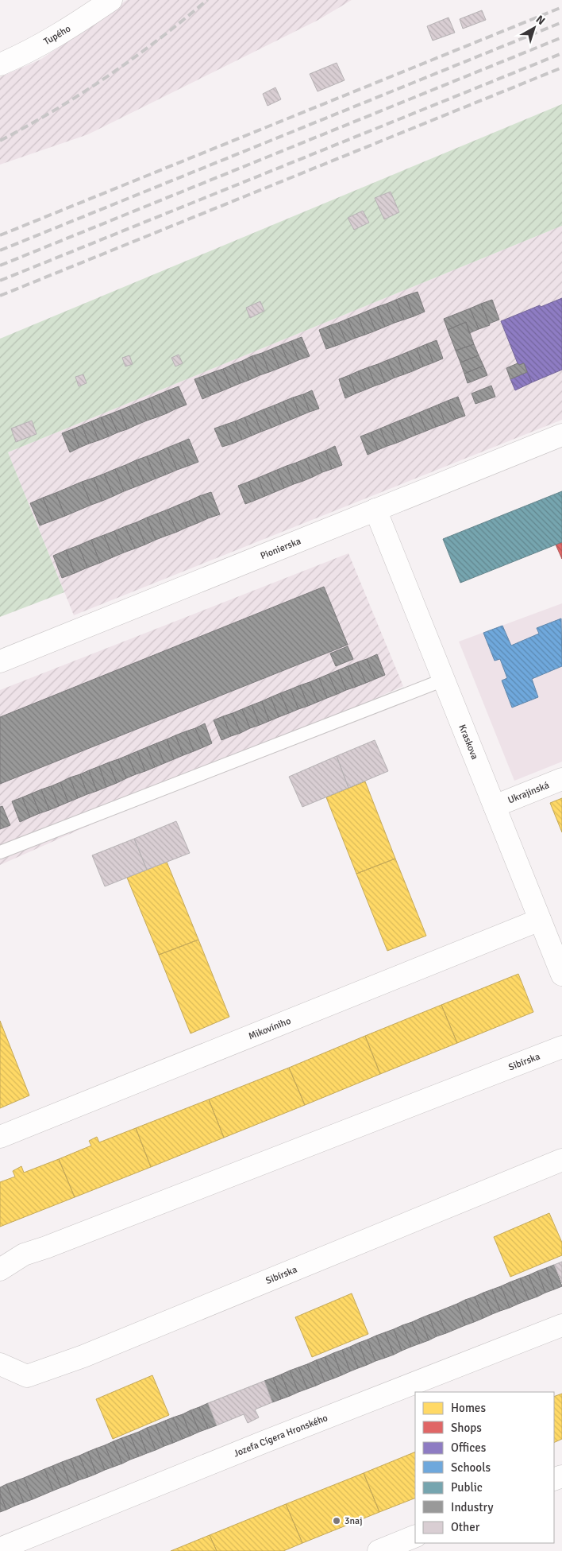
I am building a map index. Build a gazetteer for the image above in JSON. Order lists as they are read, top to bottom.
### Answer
{
  "streets": {
    "street": [
      "Tupého",
      "Pionierska",
      "Kraskova",
      "Ukrajinská",
      "Mikovíniho",
      "Sibírska",
      "Jozefa Cígera Hronského"
    ]
  },
  "crossings": [
    ["Pionierska", "Kraskova"],
    ["Kraskova", "Ukrajinská"],
    ["Kraskova", "Mikovíniho"]
  ],
  "places": ["3naj"],
  "legend": [
    "Homes",
    "Shops",
    "Offices",
    "Schools",
    "Public",
    "Industry",
    "Other"
  ],
  "north": "top right"
}
